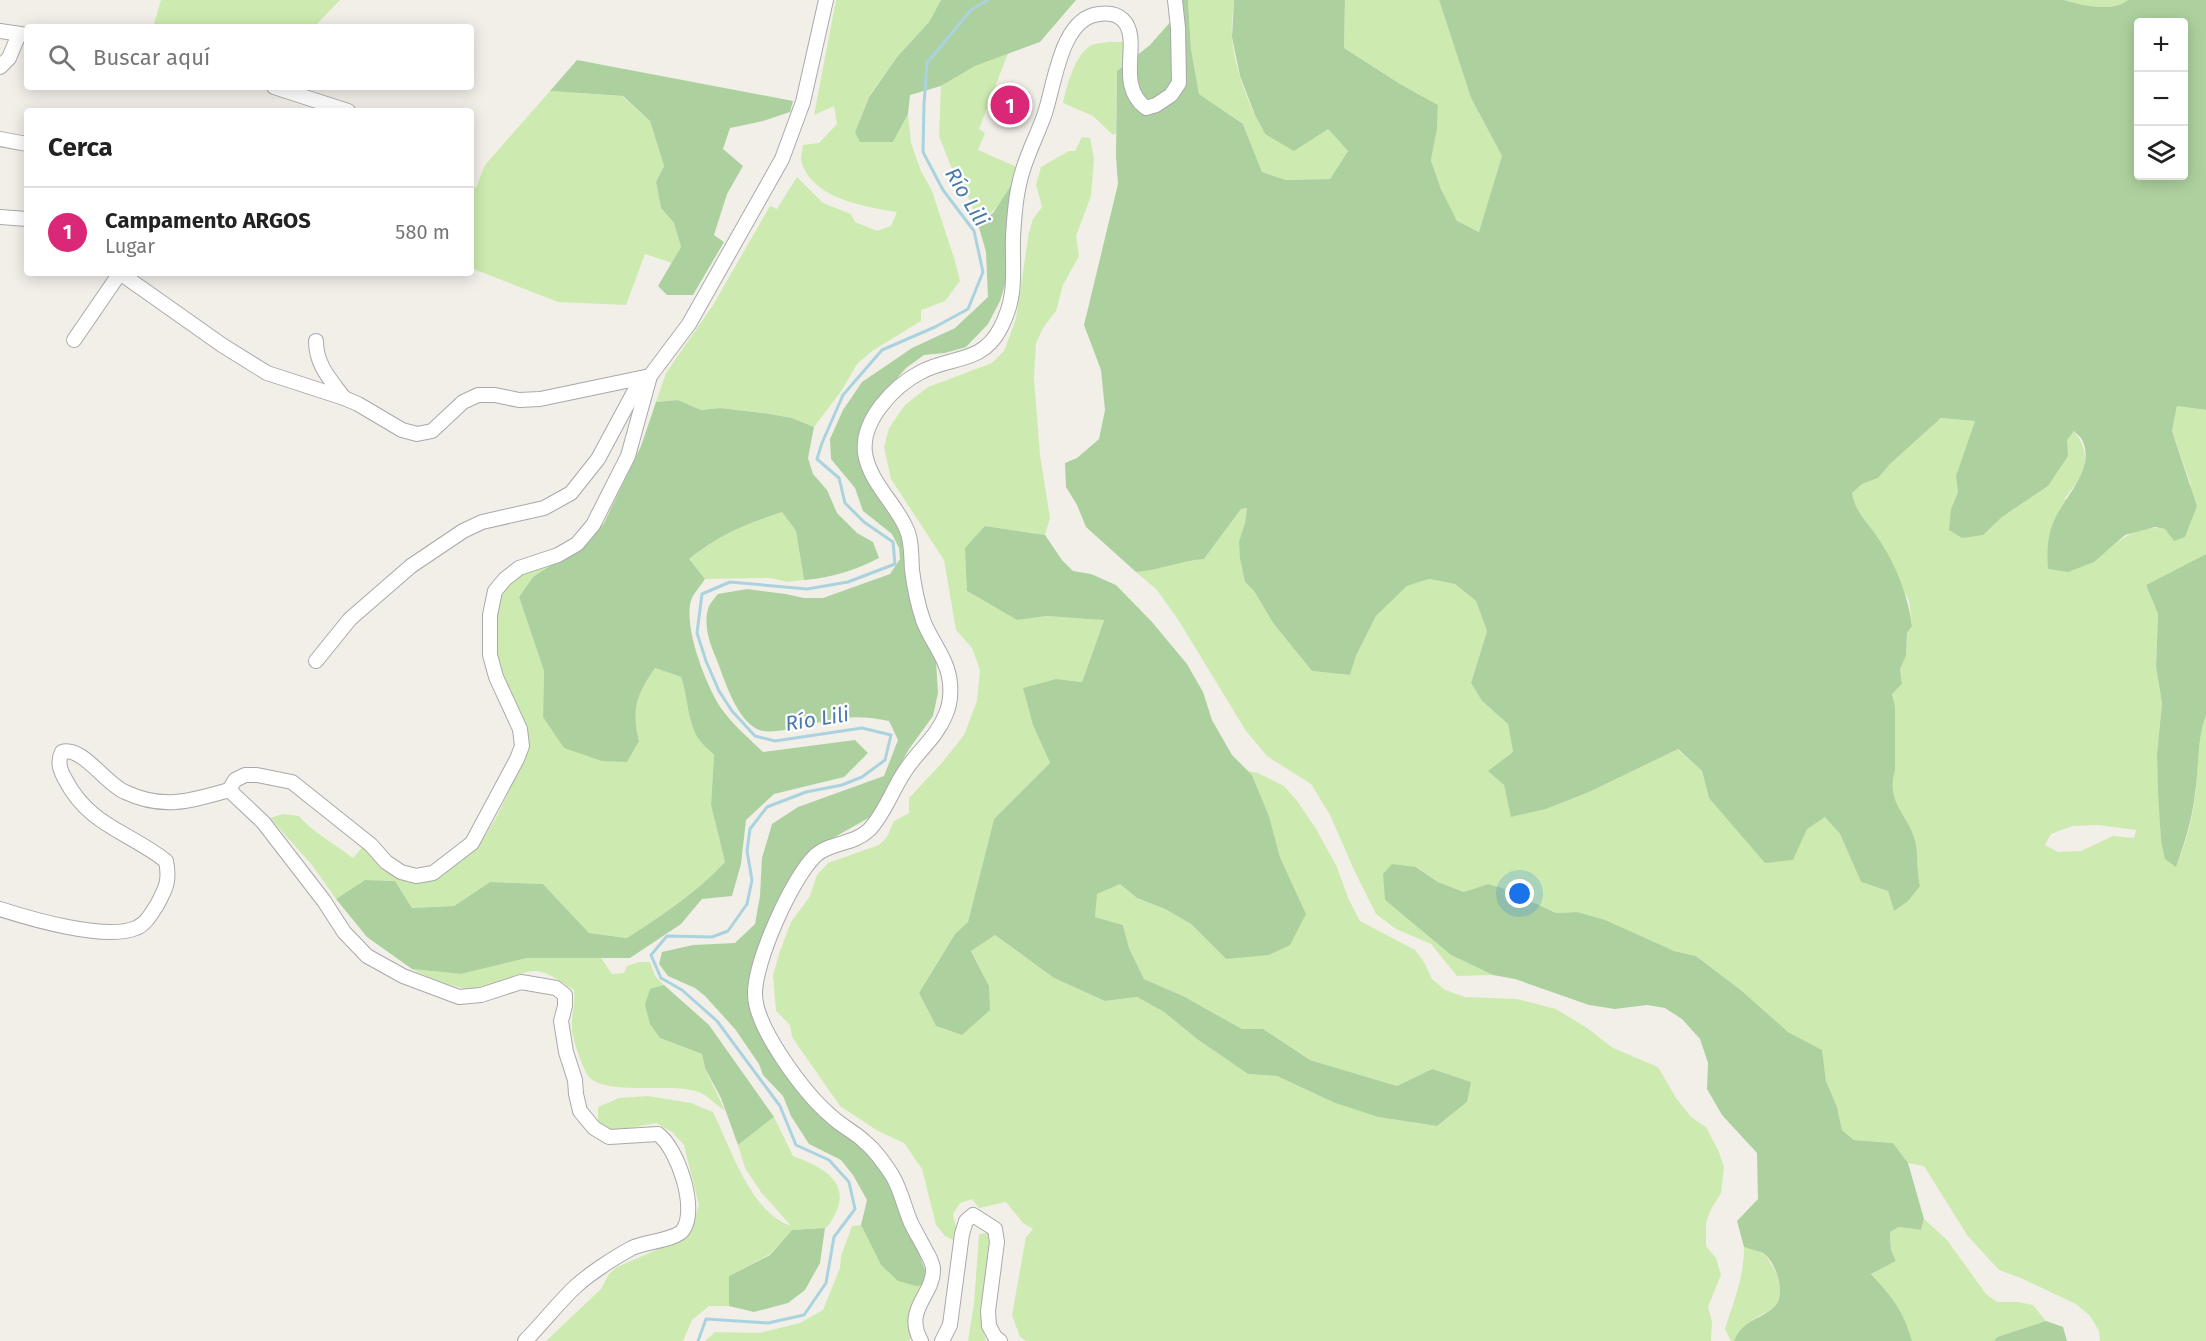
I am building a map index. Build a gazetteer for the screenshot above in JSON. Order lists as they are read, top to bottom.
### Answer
{
  "water": ["Río Lili"],
  "page": {
    "map_buttons": ["+", "−"],
    "search": "Buscar aquí",
    "pins": "1",
    "heading": "Cerca",
    "list": [
      {
        "mark": "1",
        "name": "Campamento ARGOS",
        "note": "Lugar",
        "value": "580 m"
      }
    ]
  }
}
